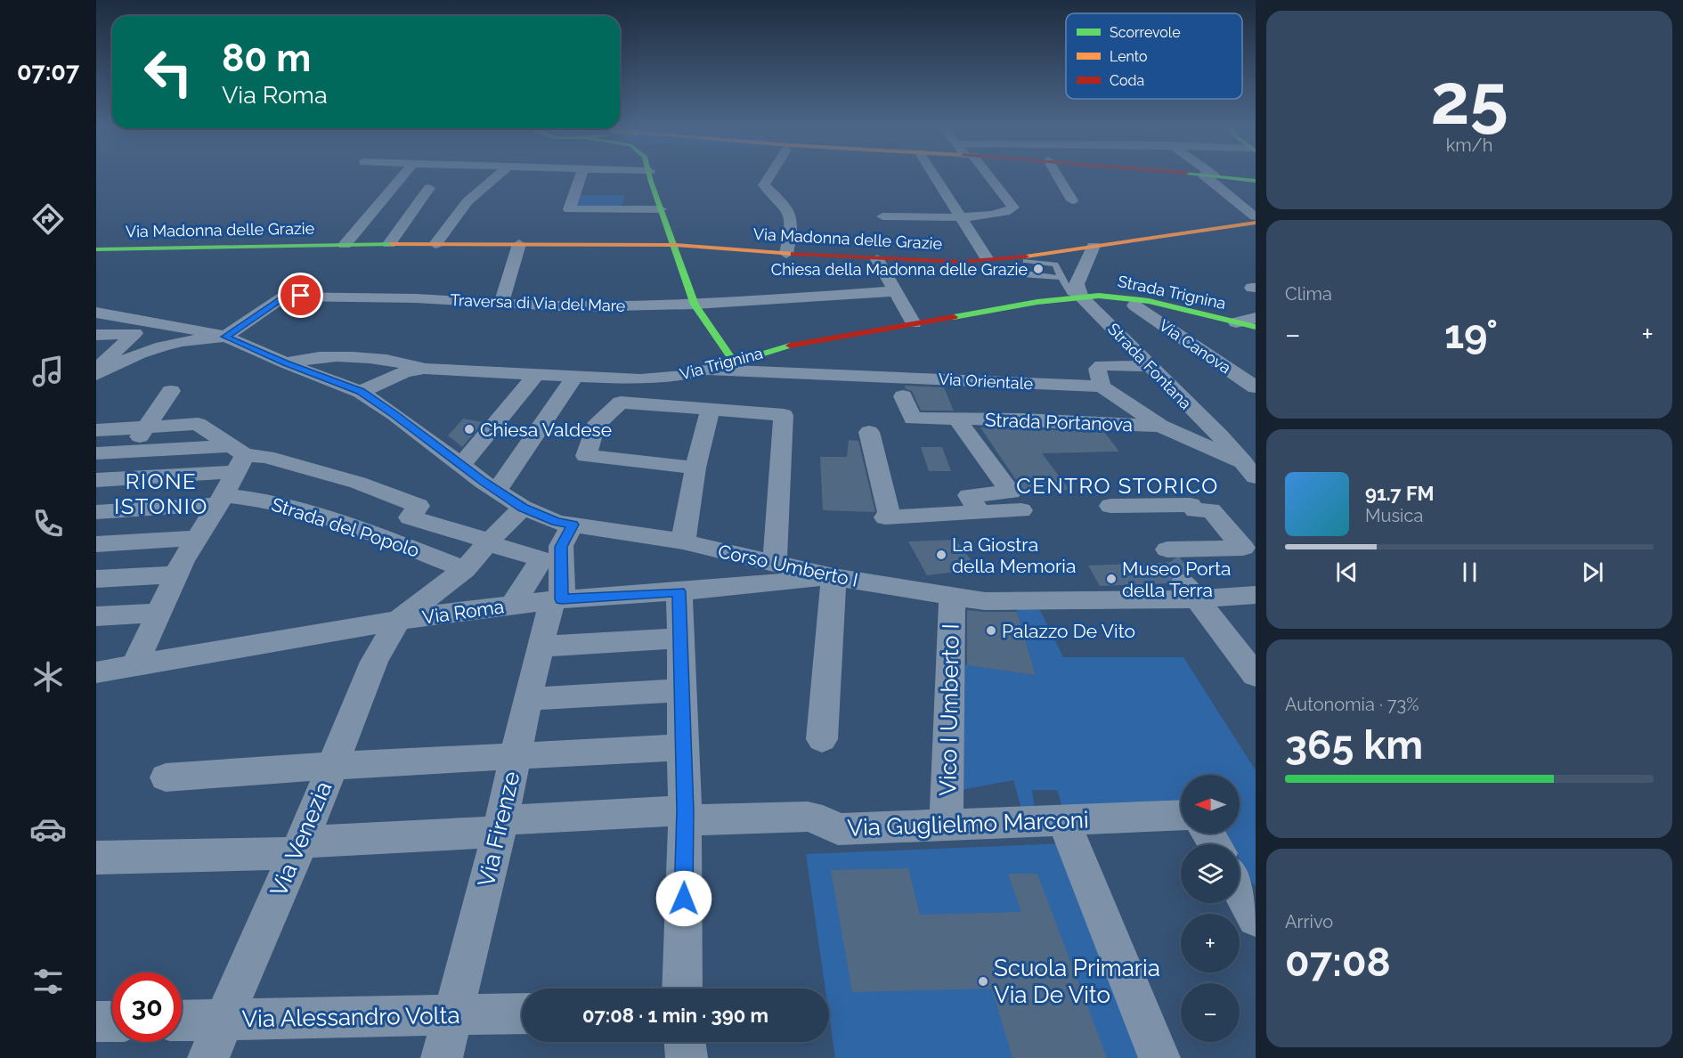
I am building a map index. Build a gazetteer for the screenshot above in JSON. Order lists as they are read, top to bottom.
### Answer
{
  "streets": {
    "main road": ["Via Madonna delle Grazie", "Strada Trignina", "Via Trignina"],
    "street": [
      "Traversa di Via del Mare",
      "Via Canova",
      "Strada Fontana",
      "Via Orientale",
      "Strada Portanova",
      "Strada del Popolo",
      "Corso Umberto I",
      "Via Roma",
      "Vico I Umberto I",
      "Via Guglielmo Marconi",
      "Via Firenze",
      "Via Venezia",
      "Via Alessandro Volta"
    ]
  },
  "crossings": [
    ["Strada Trignina", "Via Trignina"],
    ["Strada Trignina", "Strada Fontana"],
    ["Traversa di Via del Mare", "Corso Umberto I"],
    ["Via Trignina", "Strada Fontana"],
    ["Via Trignina", "Via Orientale"],
    ["Via Trignina", "Corso Umberto I"],
    ["Via Orientale", "Strada Portanova"],
    ["Corso Umberto I", "Via Roma"],
    ["Corso Umberto I", "Vico I Umberto I"],
    ["Via Roma", "Via Firenze"],
    ["Via Roma", "Via Venezia"],
    ["Vico I Umberto I", "Via Guglielmo Marconi"],
    ["Via Guglielmo Marconi", "Via Firenze"],
    ["Via Guglielmo Marconi", "Via Venezia"],
    ["Via Firenze", "Via Alessandro Volta"],
    ["Via Venezia", "Via Alessandro Volta"]
  ],
  "districts": ["RIONE ISTONIO", "CENTRO STORICO"],
  "places": [
    "Chiesa della Madonna delle Grazie",
    "Chiesa Valdese",
    "La Giostra della Memoria",
    "Museo Porta della Terra",
    "Palazzo De Vito",
    "Scuola Primaria Via De Vito"
  ],
  "legend": ["Scorrevole", "Lento", "Coda"],
  "north": "left",
  "page": {
    "tabs": "07:07",
    "tile": [
      ["25", "km/h"],
      "Clima",
      ["Autonomia · 73%", "365 km"],
      ["Arrivo", "07:08"]
    ],
    "turn": ["80 m", "Via Roma"],
    "heat": ["−", "19°", "+"],
    "song": ["91.7 FM", "Musica"],
    "map_buttons": ["+", "−"],
    "limit": "30",
    "trip": "07:08 · 1 min · 390 m"
  }
}
